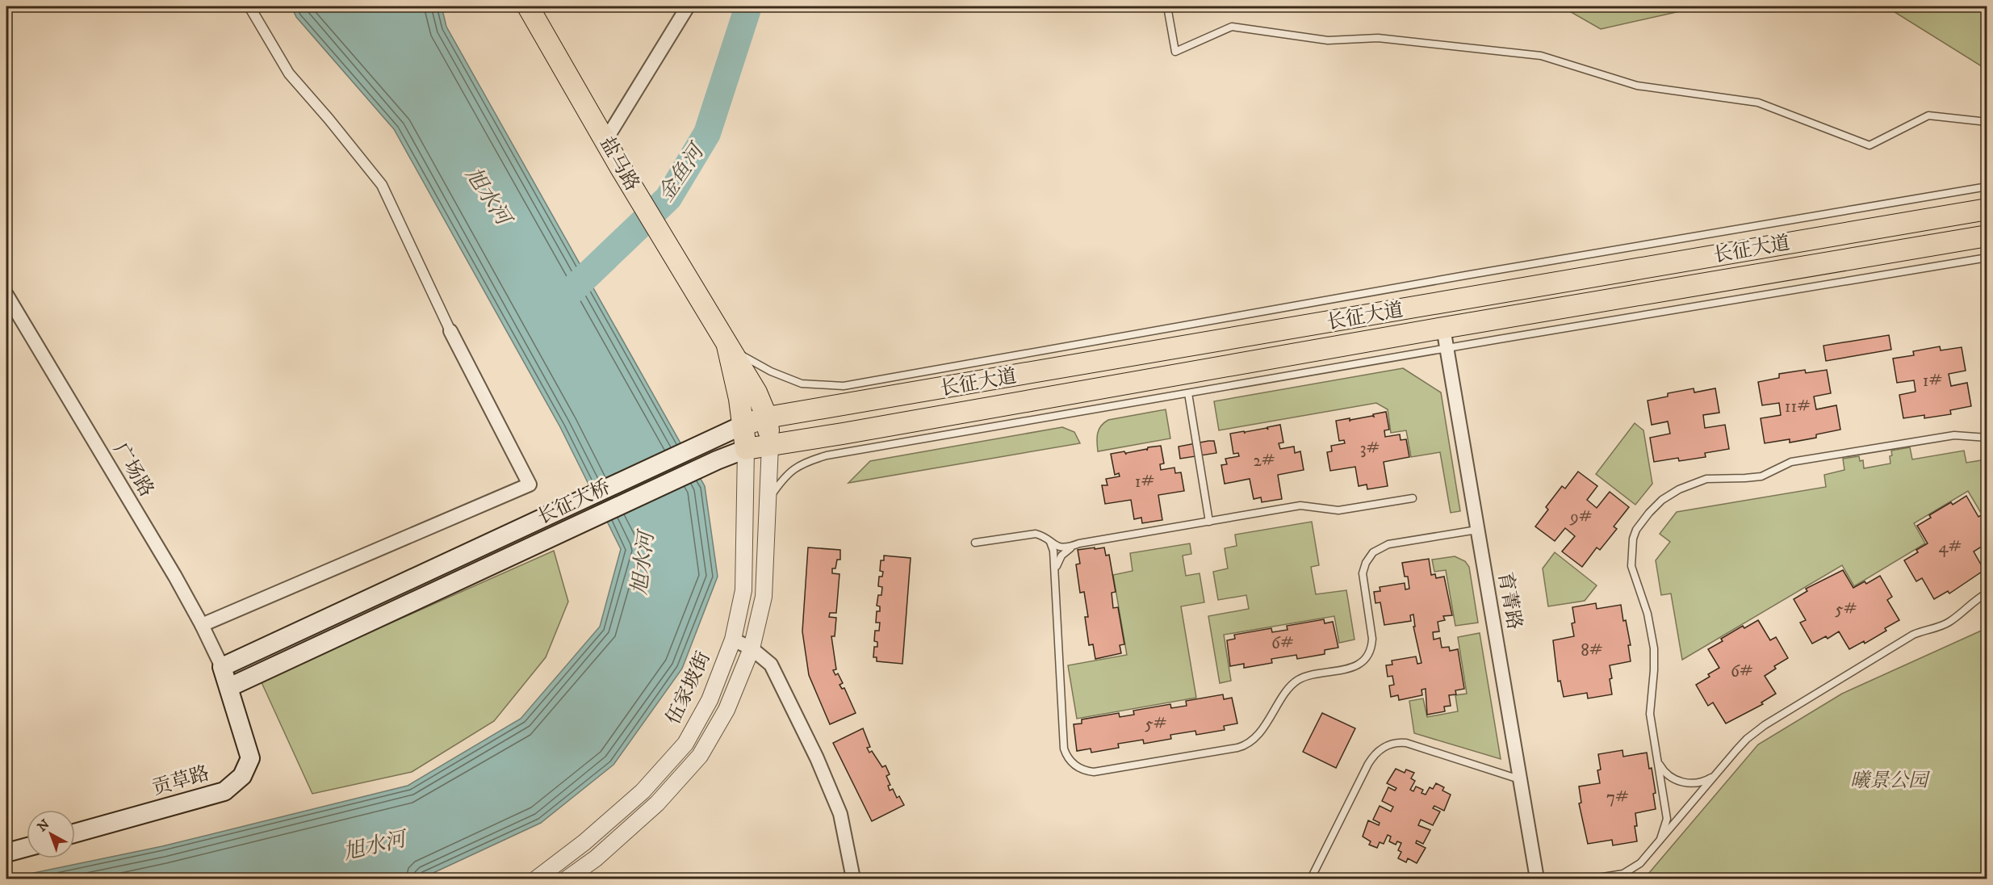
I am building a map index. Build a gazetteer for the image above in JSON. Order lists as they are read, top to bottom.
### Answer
{
  "streets": {
    "main road": [
      "盐马路",
      "长征大道",
      "长征大桥",
      "贡草路"
    ],
    "street": ["广场路", "育菁路", "伍家坡街"]
  },
  "crossings": [
    ["盐马路", "长征大道"],
    ["盐马路", "伍家坡街"],
    ["长征大道", "长征大桥"],
    ["长征大道", "育菁路"],
    ["长征大道", "伍家坡街"],
    ["广场路", "长征大桥"],
    ["广场路", "贡草路"],
    ["长征大桥", "伍家坡街"],
    ["长征大桥", "贡草路"]
  ],
  "water": ["金鱼河", "旭水河"],
  "parks": ["曦景公园"],
  "house_numbers": [
    "1#",
    "11#",
    "3#",
    "2#",
    "1#",
    "9#",
    "4#",
    "5#",
    "6#",
    "8#",
    "6#",
    "5#",
    "7#"
  ],
  "north": "top left"
}
